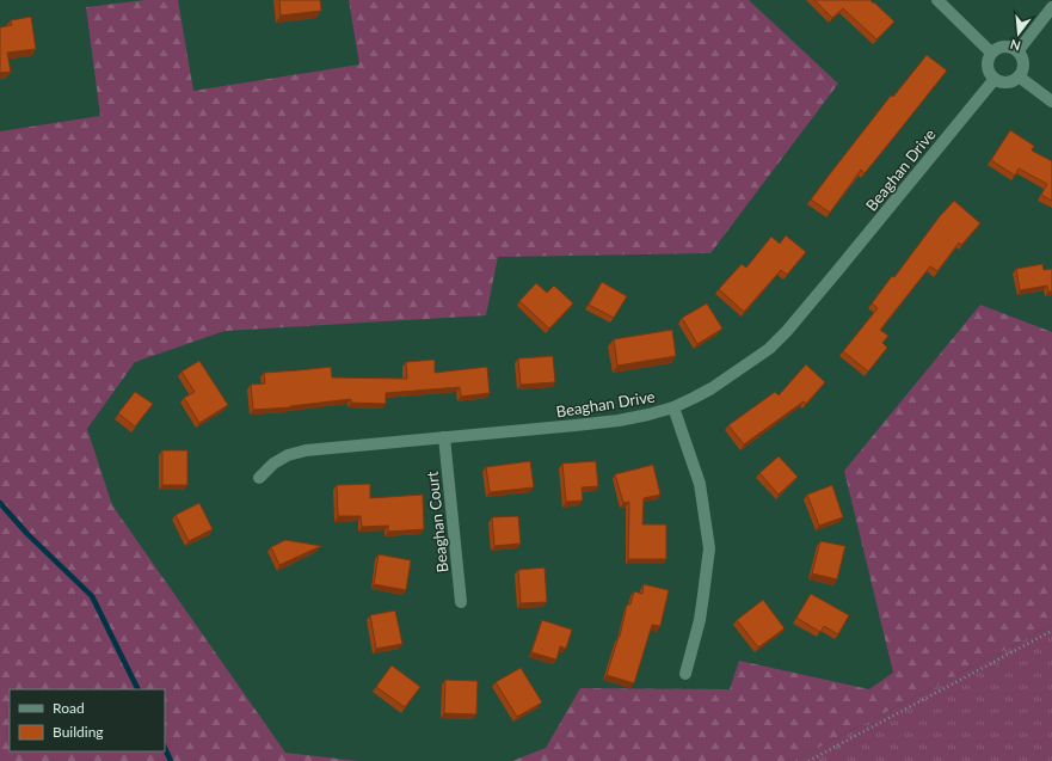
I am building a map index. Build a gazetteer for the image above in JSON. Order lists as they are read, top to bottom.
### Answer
{
  "streets": {
    "street": ["Beaghan Drive", "Beaghan Court"]
  },
  "crossings": [
    ["Beaghan Drive", "Beaghan Court"]
  ],
  "legend": ["Road", "Building"],
  "north": "bottom"
}
